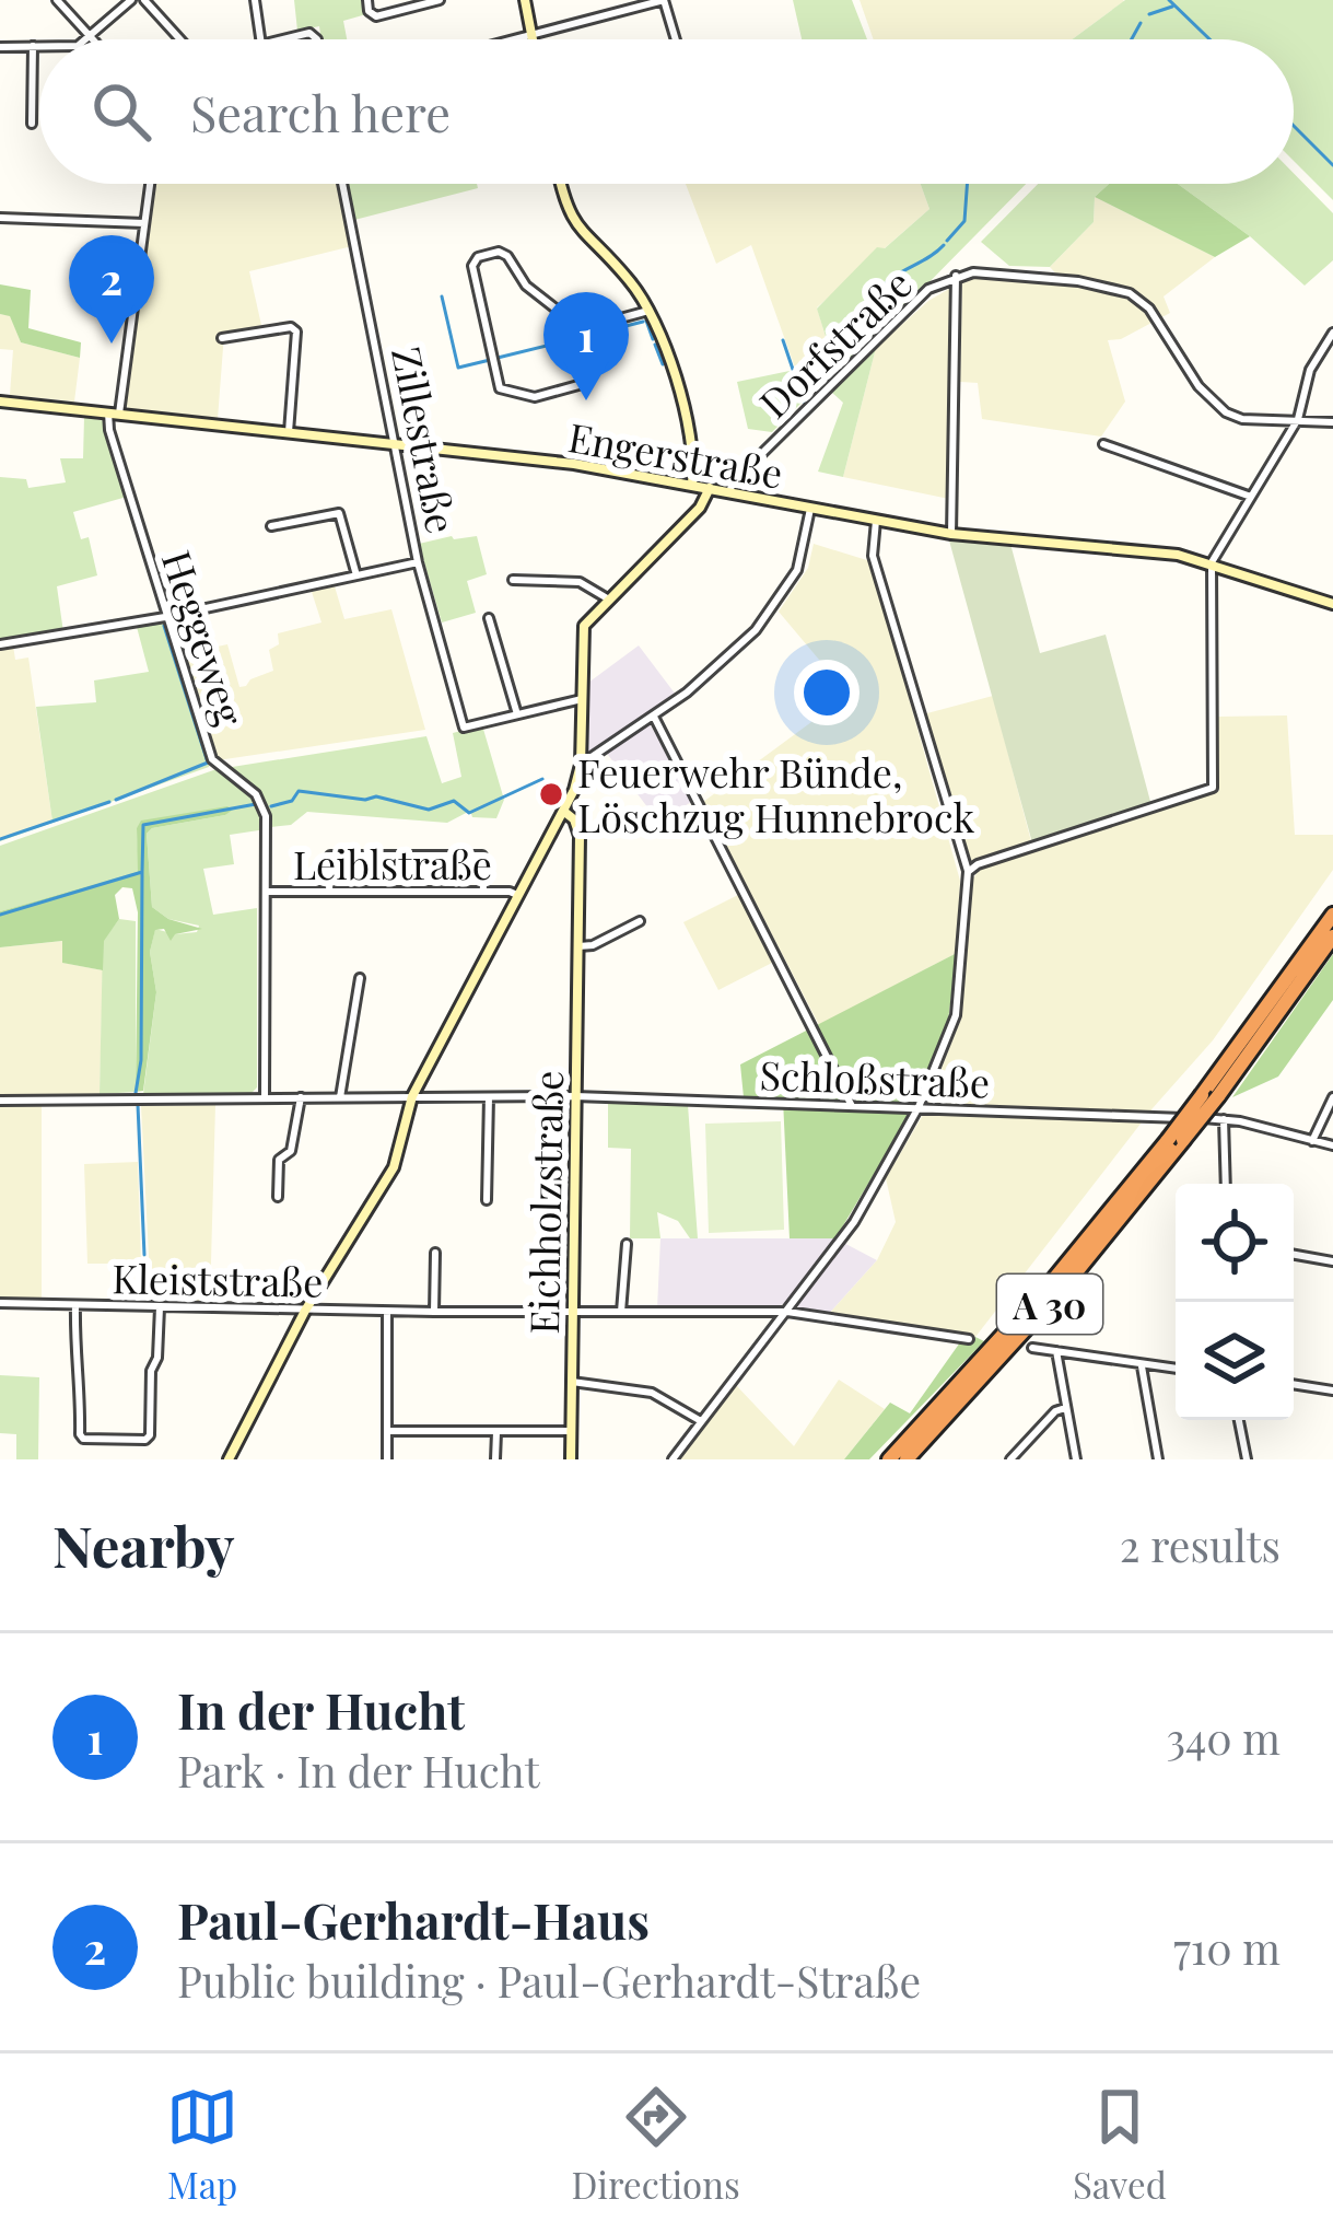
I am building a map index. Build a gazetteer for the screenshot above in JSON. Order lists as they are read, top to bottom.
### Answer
{
  "streets": {
    "highway": ["A 30"],
    "street": [
      "Dorfstraße",
      "Zillestraße",
      "Engerstraße",
      "Heggeweg",
      "Leiblstraße",
      "Schloßstraße",
      "Eichholzstraße",
      "Kleiststraße"
    ]
  },
  "crossings": [
    ["Dorfstraße", "Engerstraße"],
    ["Zillestraße", "Engerstraße"],
    ["Engerstraße", "Heggeweg"],
    ["Heggeweg", "Leiblstraße"],
    ["Heggeweg", "Schloßstraße"],
    ["Schloßstraße", "Eichholzstraße"],
    ["Eichholzstraße", "Kleiststraße"]
  ],
  "places": ["Feuerwehr Bünde, Löschzug Hunnebrock"],
  "page": {
    "search": "Search here",
    "pins": ["2", "1"],
    "heading": ["Nearby", "2 results"],
    "list": [
      {
        "mark": "1",
        "name": "In der Hucht",
        "note": "Park · In der Hucht",
        "value": "340 m"
      },
      {
        "mark": "2",
        "name": "Paul-Gerhardt-Haus",
        "note": "Public building · Paul-Gerhardt-Straße",
        "value": "710 m"
      }
    ],
    "nav": ["Map", "Directions", "Saved"]
  }
}
